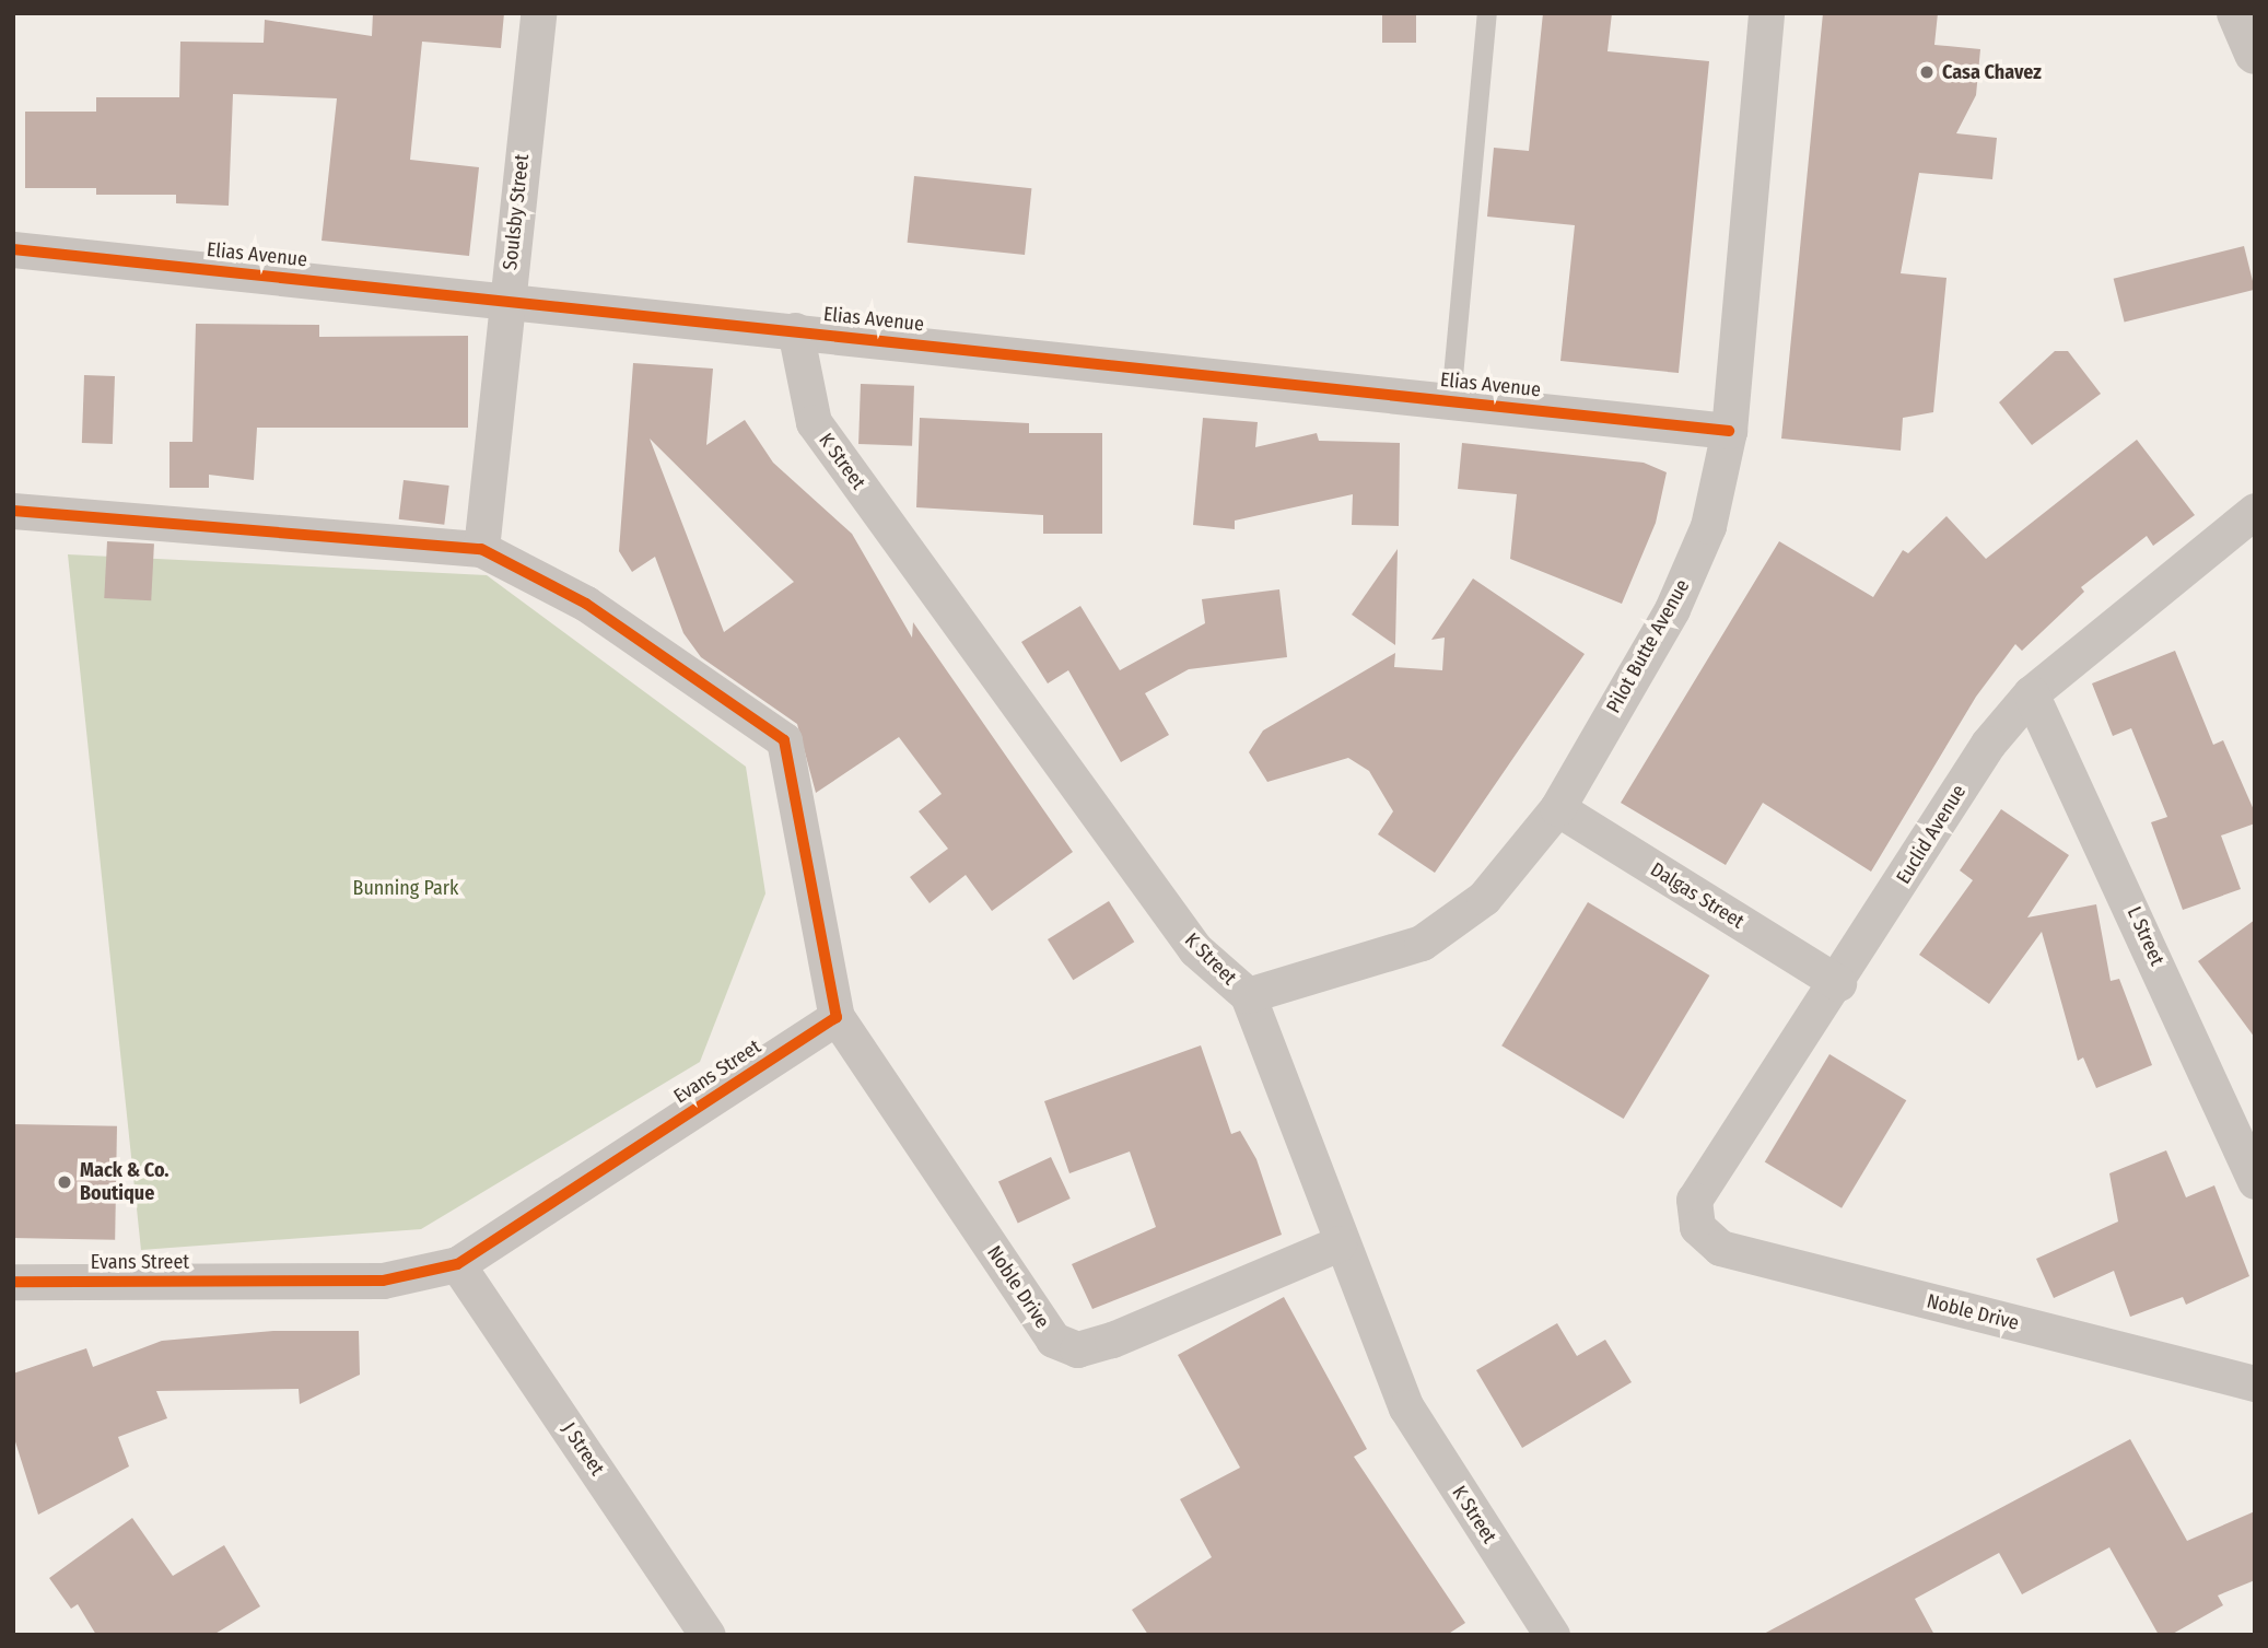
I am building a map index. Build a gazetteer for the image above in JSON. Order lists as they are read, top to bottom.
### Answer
{
  "streets": {
    "street": [
      "Soulsby Street",
      "Elias Avenue",
      "K Street",
      "Pilot Butte Avenue",
      "Euclid Avenue",
      "Dalgas Street",
      "L Street",
      "Evans Street",
      "Noble Drive",
      "J Street"
    ]
  },
  "crossings": [
    ["Soulsby Street", "Elias Avenue"],
    ["Elias Avenue", "K Street"],
    ["Elias Avenue", "Pilot Butte Avenue"],
    ["K Street", "Pilot Butte Avenue"],
    ["K Street", "Noble Drive"],
    ["Pilot Butte Avenue", "Dalgas Street"],
    ["Euclid Avenue", "Dalgas Street"],
    ["Euclid Avenue", "L Street"],
    ["Euclid Avenue", "Noble Drive"],
    ["Evans Street", "Noble Drive"],
    ["Evans Street", "J Street"]
  ],
  "parks": ["Bunning Park"],
  "places": ["Casa Chavez", "Mack & Co. Boutique"]
}
